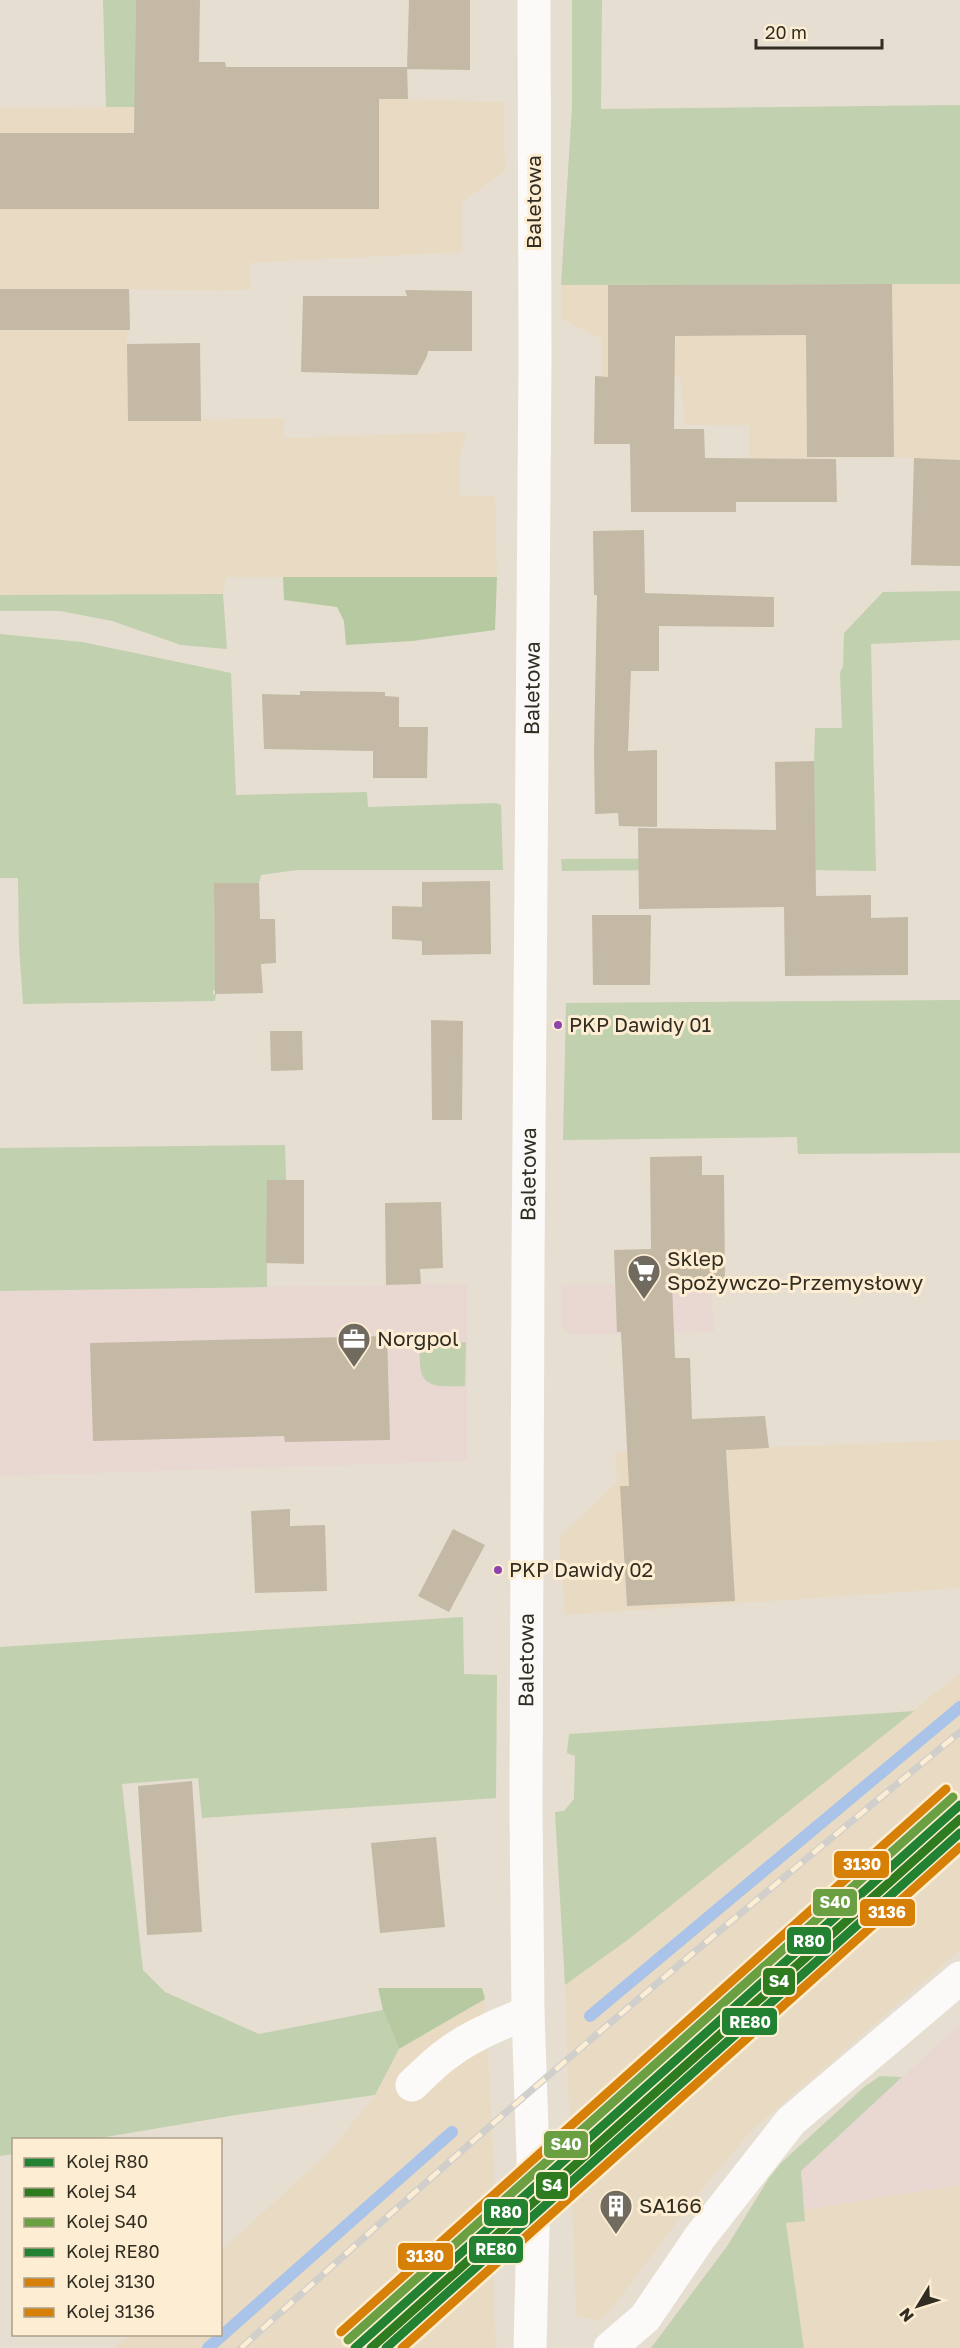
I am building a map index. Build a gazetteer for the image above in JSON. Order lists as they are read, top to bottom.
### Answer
{
  "streets": {
    "street": ["Baletowa"]
  },
  "places": {
    "other": ["PKP Dawidy 01", "PKP Dawidy 02"],
    "supermarket": ["Sklep Spożywczo-Przemysłowy"],
    "office": ["Norgpol"],
    "building": ["SA166"]
  },
  "lines": [
    "rail line 3130",
    "rail line S40",
    "rail line R80",
    "rail line S4",
    "rail line RE80",
    "rail line 3136"
  ],
  "legend": [
    "Kolej R80",
    "Kolej S4",
    "Kolej S40",
    "Kolej RE80",
    "Kolej 3130",
    "Kolej 3136"
  ],
  "scale_bar": "20 m",
  "north": "bottom left"
}
